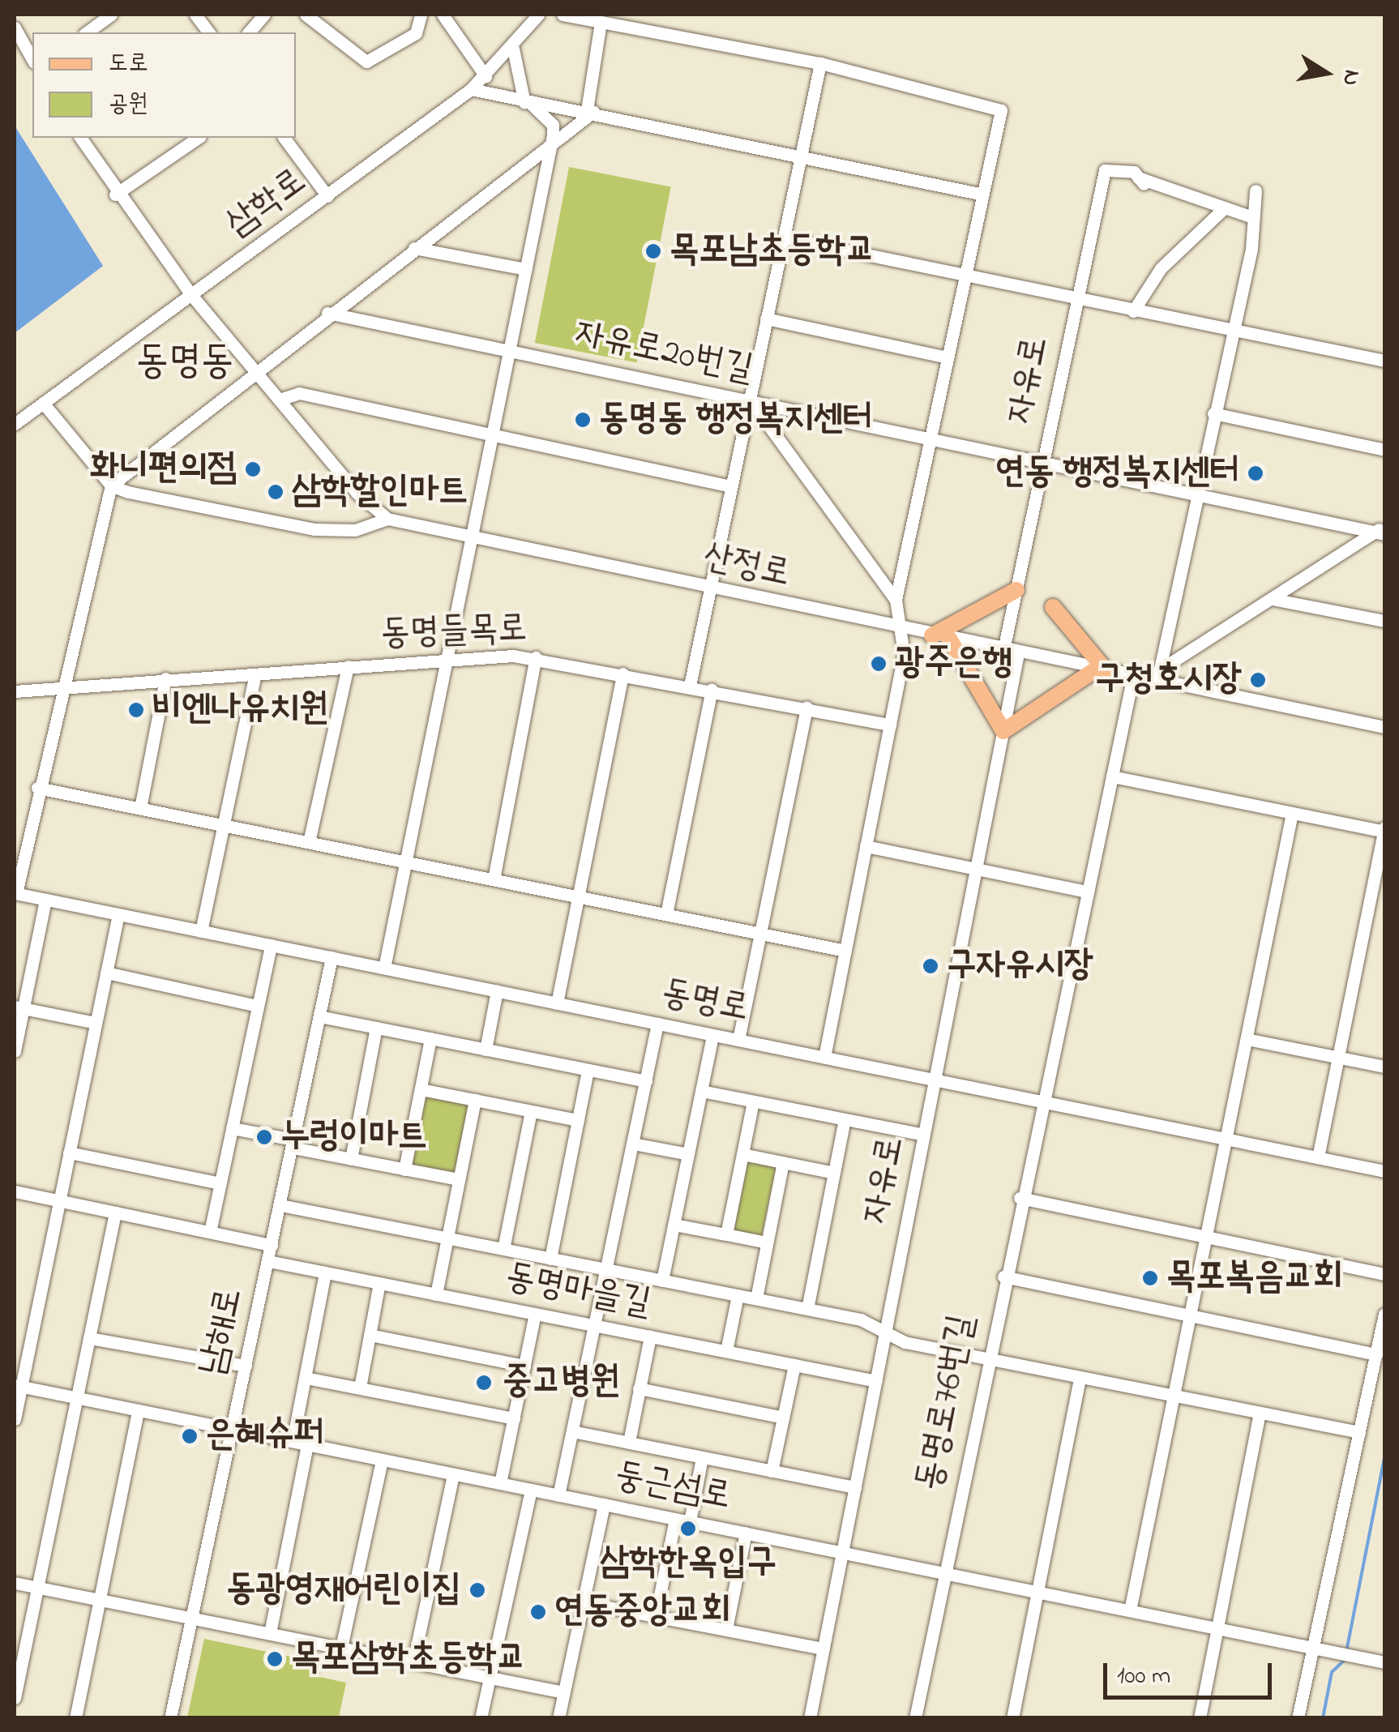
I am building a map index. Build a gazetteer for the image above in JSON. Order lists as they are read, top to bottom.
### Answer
{
  "streets": {
    "street": [
      "삼학로",
      "자유로20번길",
      "자유로",
      "산정로",
      "동명들목로",
      "동명로",
      "동명마을길",
      "남해로",
      "동명로76번길",
      "둥근섬로"
    ]
  },
  "crossings": [
    ["삼학로", "산정로"],
    ["자유로20번길", "자유로"],
    ["자유로", "산정로"],
    ["자유로", "동명로"],
    ["자유로", "동명마을길"],
    ["자유로", "둥근섬로"],
    ["산정로", "동명로76번길"],
    ["동명로", "남해로"],
    ["동명로", "동명로76번길"],
    ["동명마을길", "남해로"],
    ["남해로", "둥근섬로"],
    ["동명로76번길", "둥근섬로"]
  ],
  "districts": ["동명동"],
  "places": [
    "목포남초등학교",
    "동명동 행정복지센터",
    "화니편의점",
    "연동 행정복지센터",
    "삼학할인마트",
    "광주은행",
    "구청호시장",
    "비엔나유치원",
    "구자유시장",
    "누렁이마트",
    "목포복음교회",
    "중고병원",
    "은혜슈퍼",
    "삼학한옥입구",
    "동광영재어린이집",
    "연동중앙교회",
    "목포삼학초등학교"
  ],
  "legend": ["도로", "공원"],
  "scale_bar": "100 m",
  "north": "right"
}
